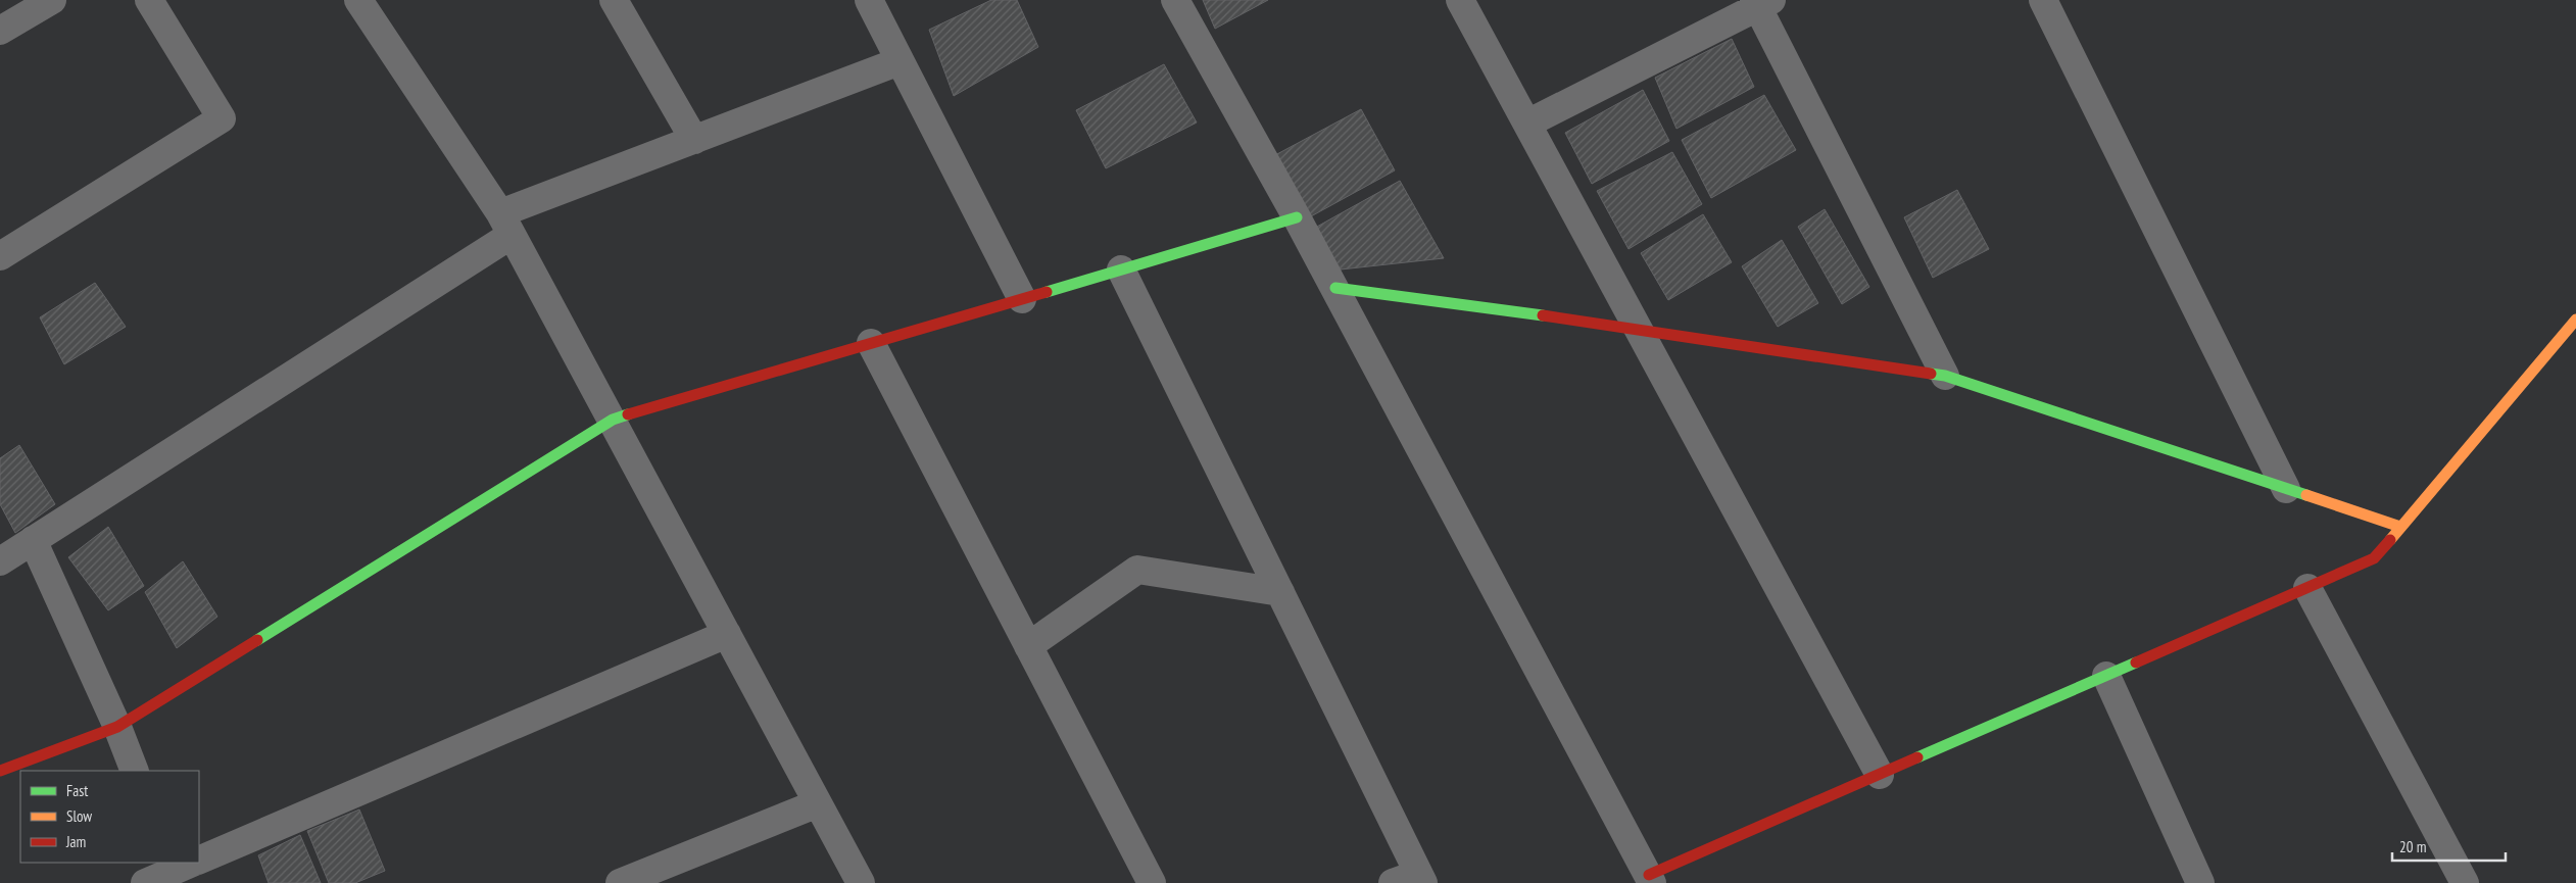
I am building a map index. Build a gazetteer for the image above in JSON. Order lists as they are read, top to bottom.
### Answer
{
  "legend": ["Fast", "Slow", "Jam"],
  "scale_bar": "20 m"
}
